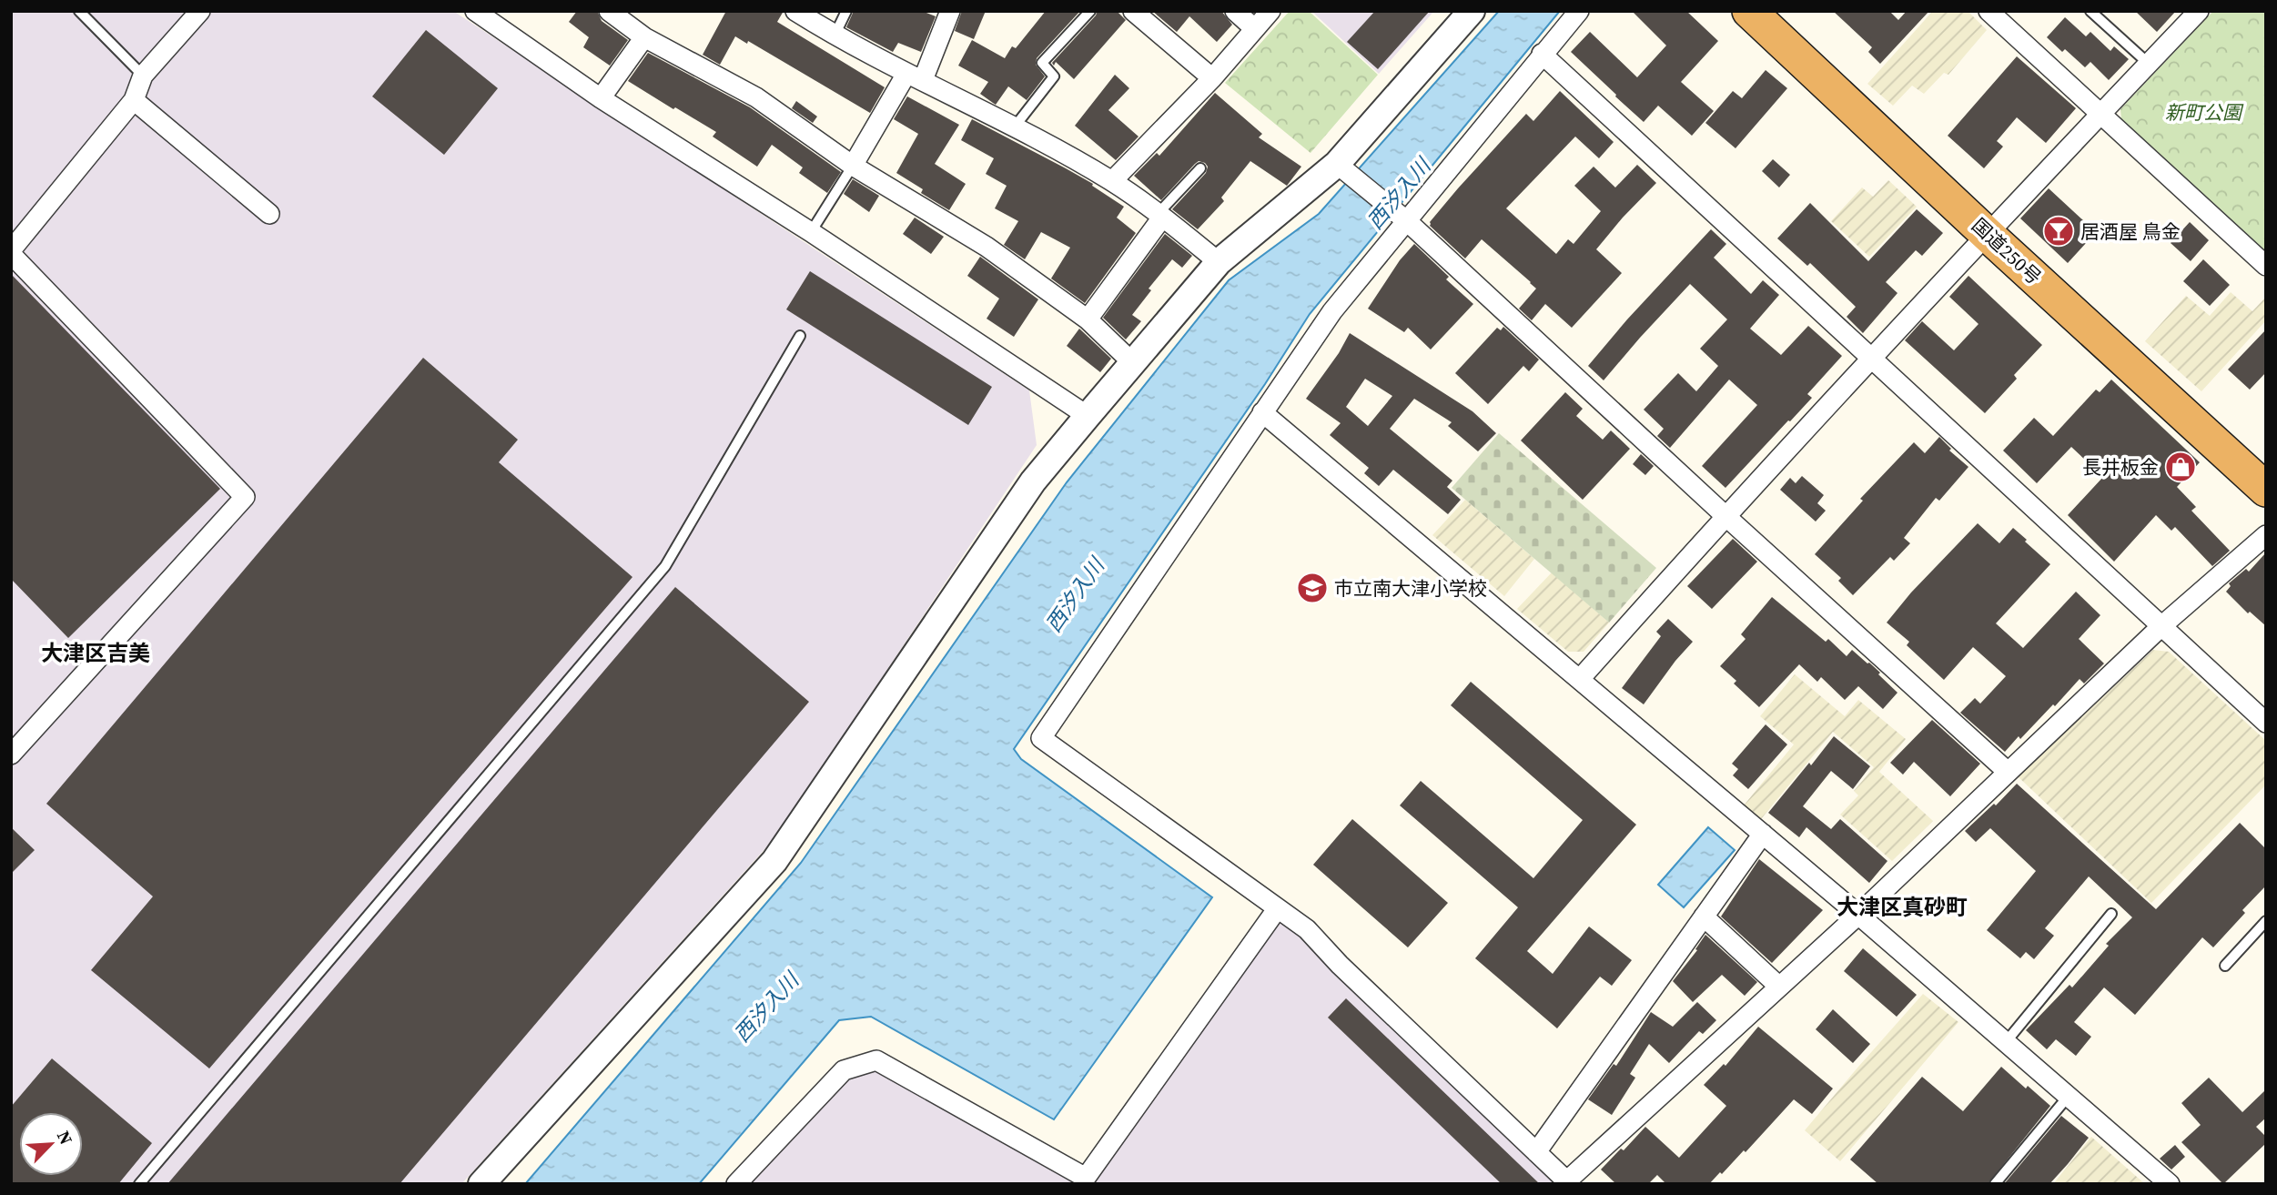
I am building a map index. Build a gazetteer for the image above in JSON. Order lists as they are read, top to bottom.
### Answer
{
  "streets": {
    "highway": ["国道250号"]
  },
  "districts": ["大津区吉美", "大津区真砂町"],
  "water": ["西汐入川"],
  "parks": ["新町公園"],
  "places": {
    "bar": ["居酒屋 鳥金"],
    "shop": ["長井板金"],
    "school or university": ["市立南大津小学校"]
  },
  "north": "top right"
}
